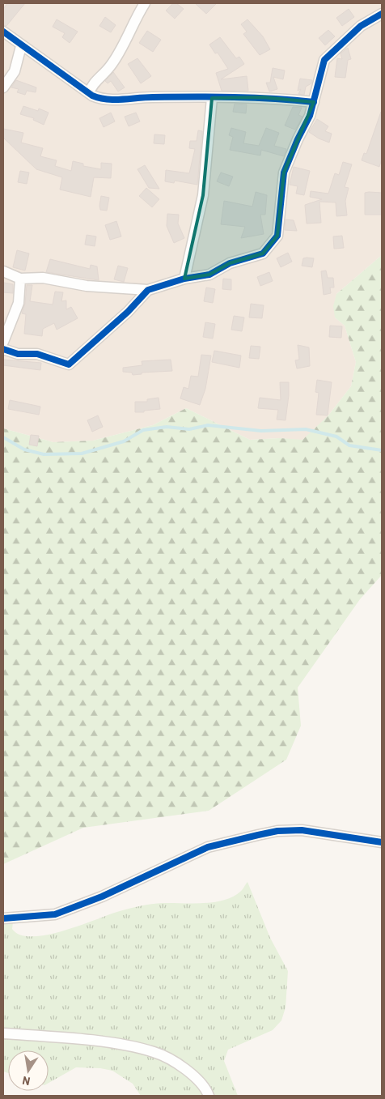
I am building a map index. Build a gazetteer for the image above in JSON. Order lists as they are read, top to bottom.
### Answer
{
  "north": "bottom"
}
